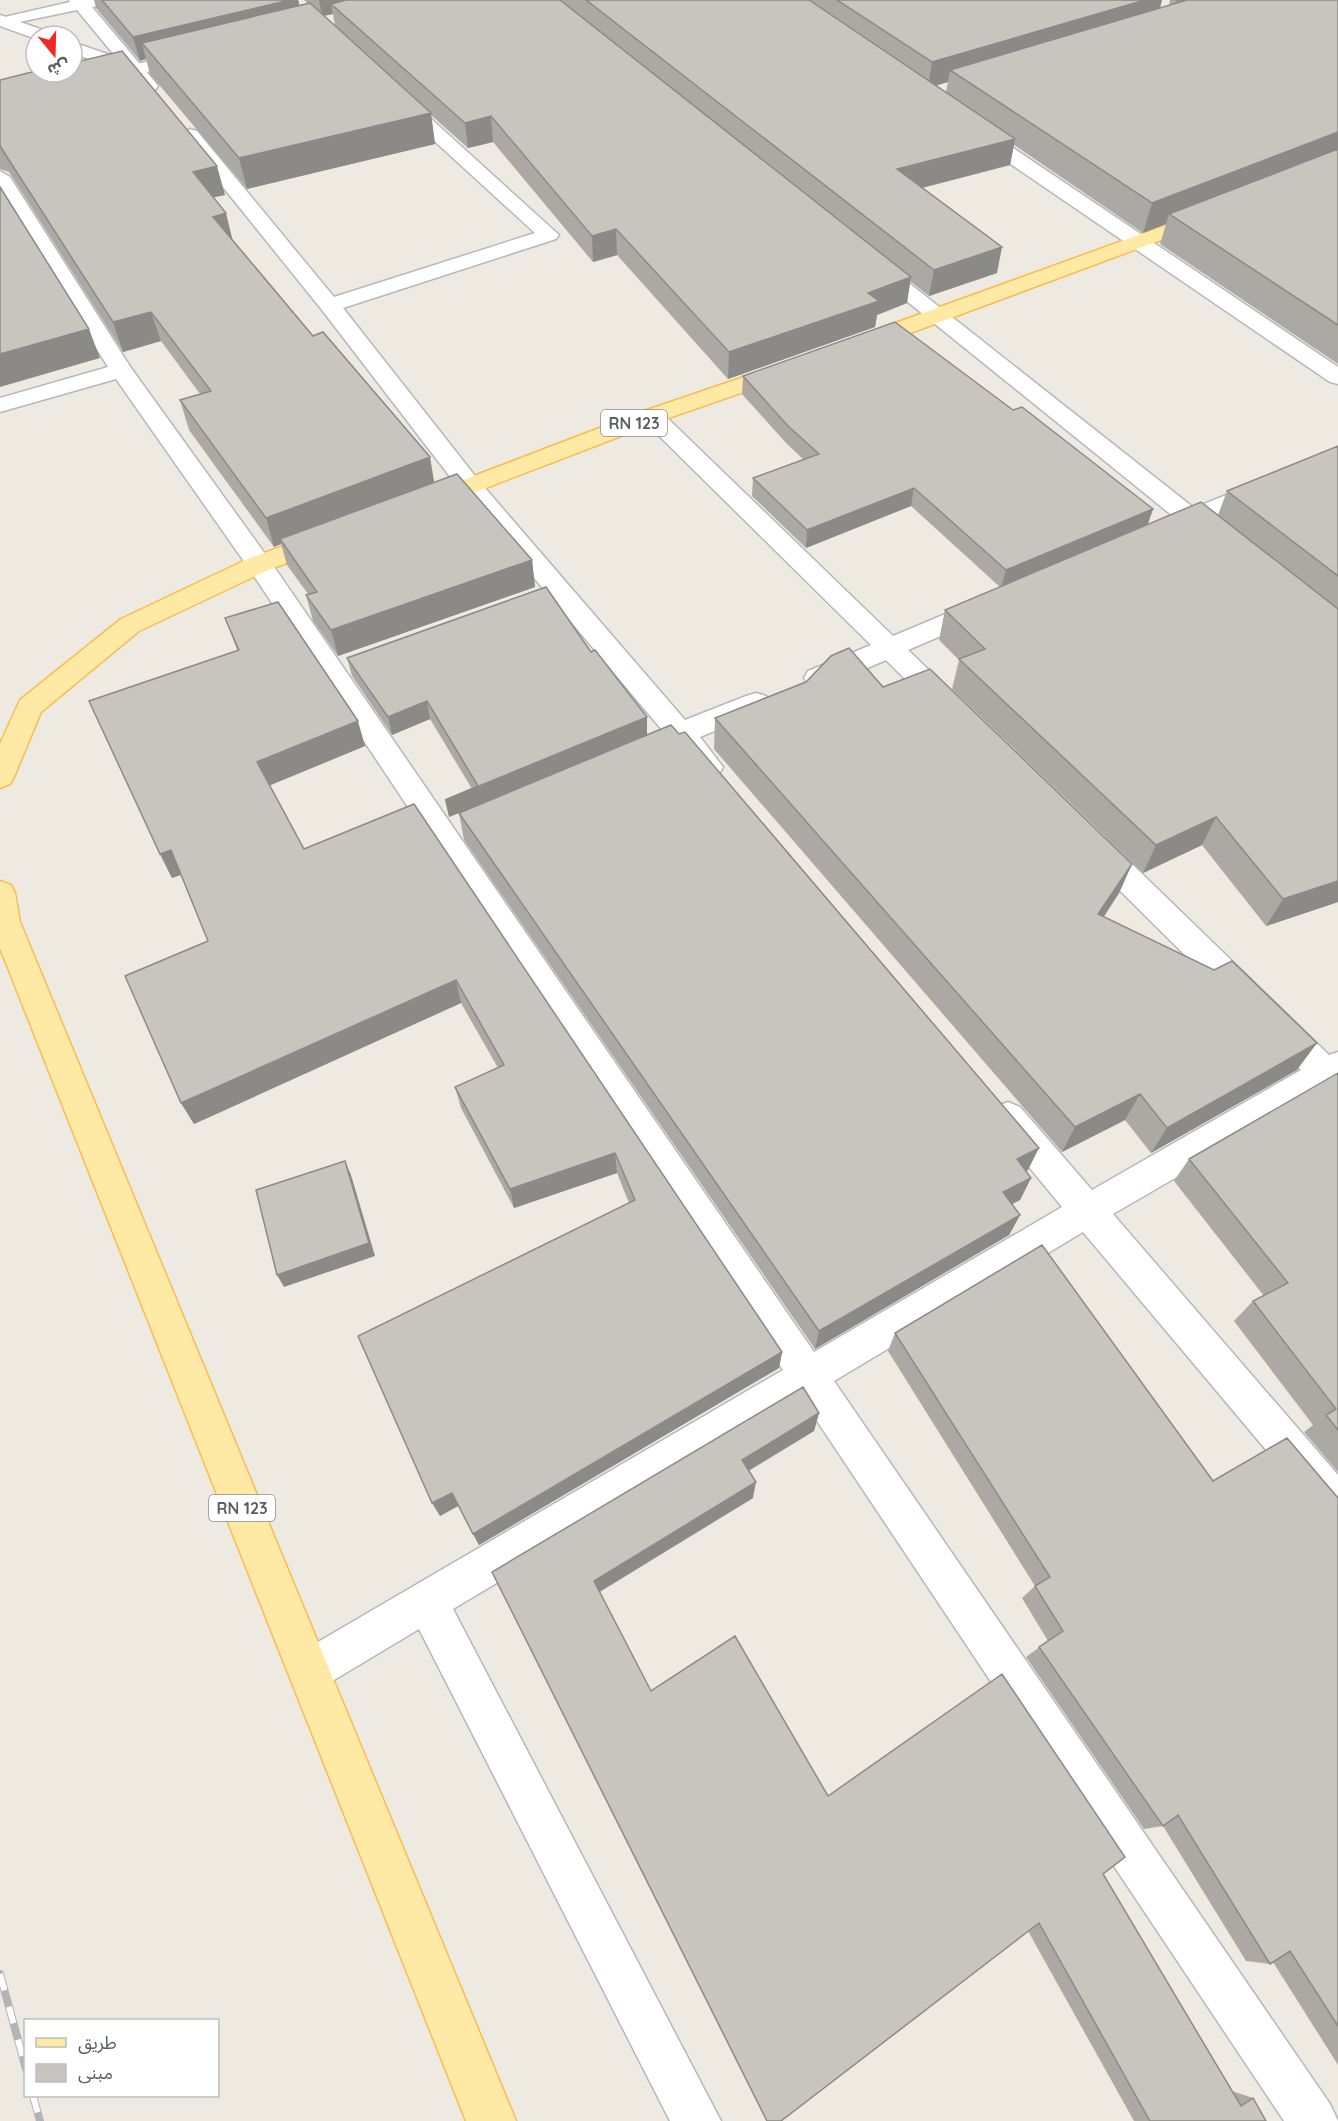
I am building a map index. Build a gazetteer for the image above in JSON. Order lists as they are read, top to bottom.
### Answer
{
  "streets": {
    "main road": ["RN 123"]
  },
  "legend": ["طريق", "مبنى"],
  "north": "bottom"
}
